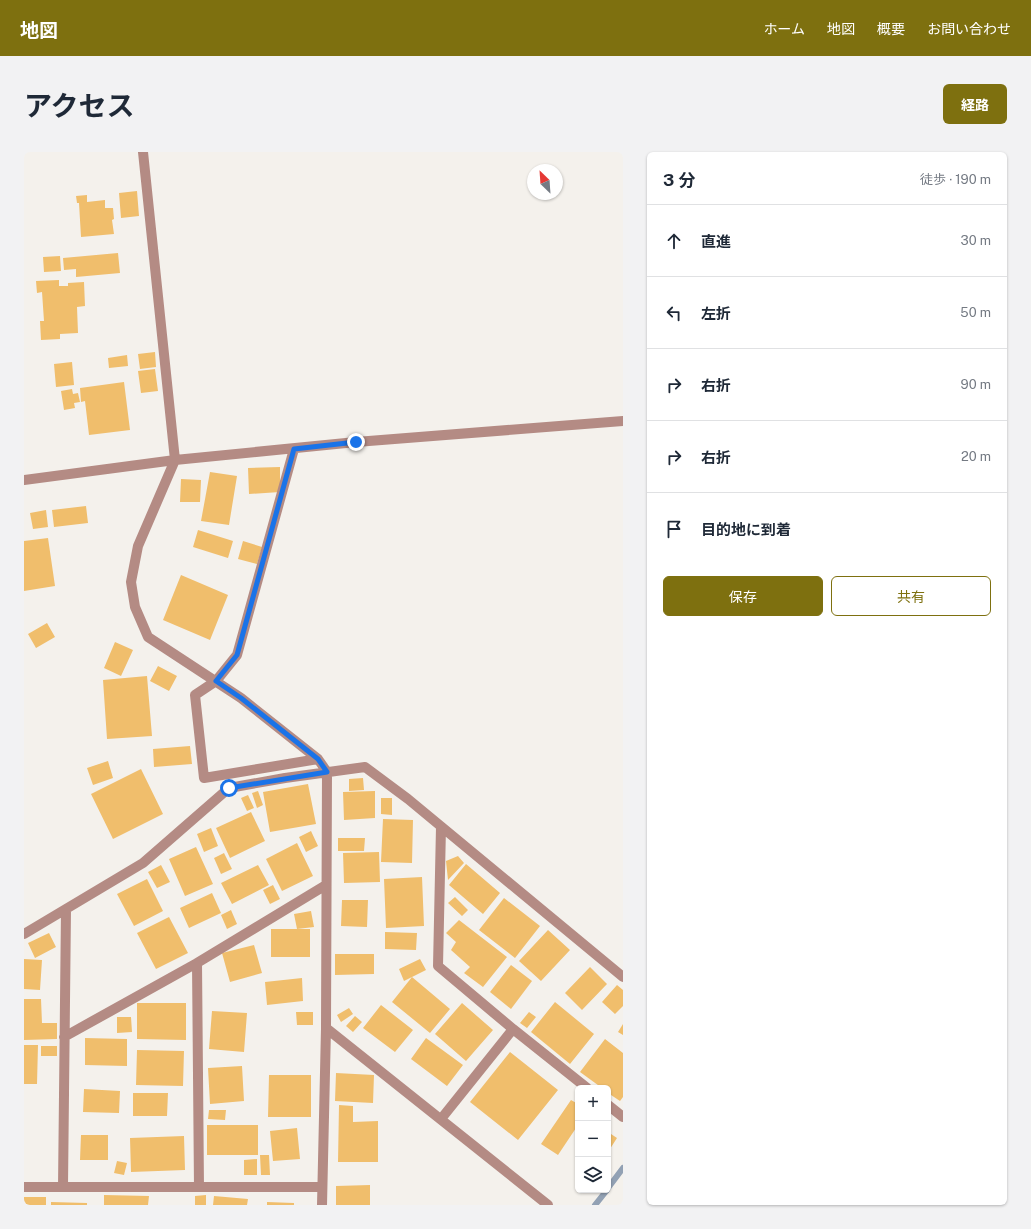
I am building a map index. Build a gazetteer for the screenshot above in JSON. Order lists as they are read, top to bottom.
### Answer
{
  "north": "top left",
  "page": {
    "header": "地図",
    "nav": [
      "ホーム",
      "地図",
      "概要",
      "お問い合わせ"
    ],
    "title": "アクセス",
    "buttons": [
      "経路",
      ["保存", "共有"]
    ],
    "heading": ["3 分", "徒歩 · 190 m"],
    "list": [
      ["直進", "30 m"],
      ["左折", "50 m"],
      ["右折", "90 m"],
      ["右折", "20 m"],
      "目的地に到着"
    ],
    "map_buttons": ["+", "−"]
  }
}
